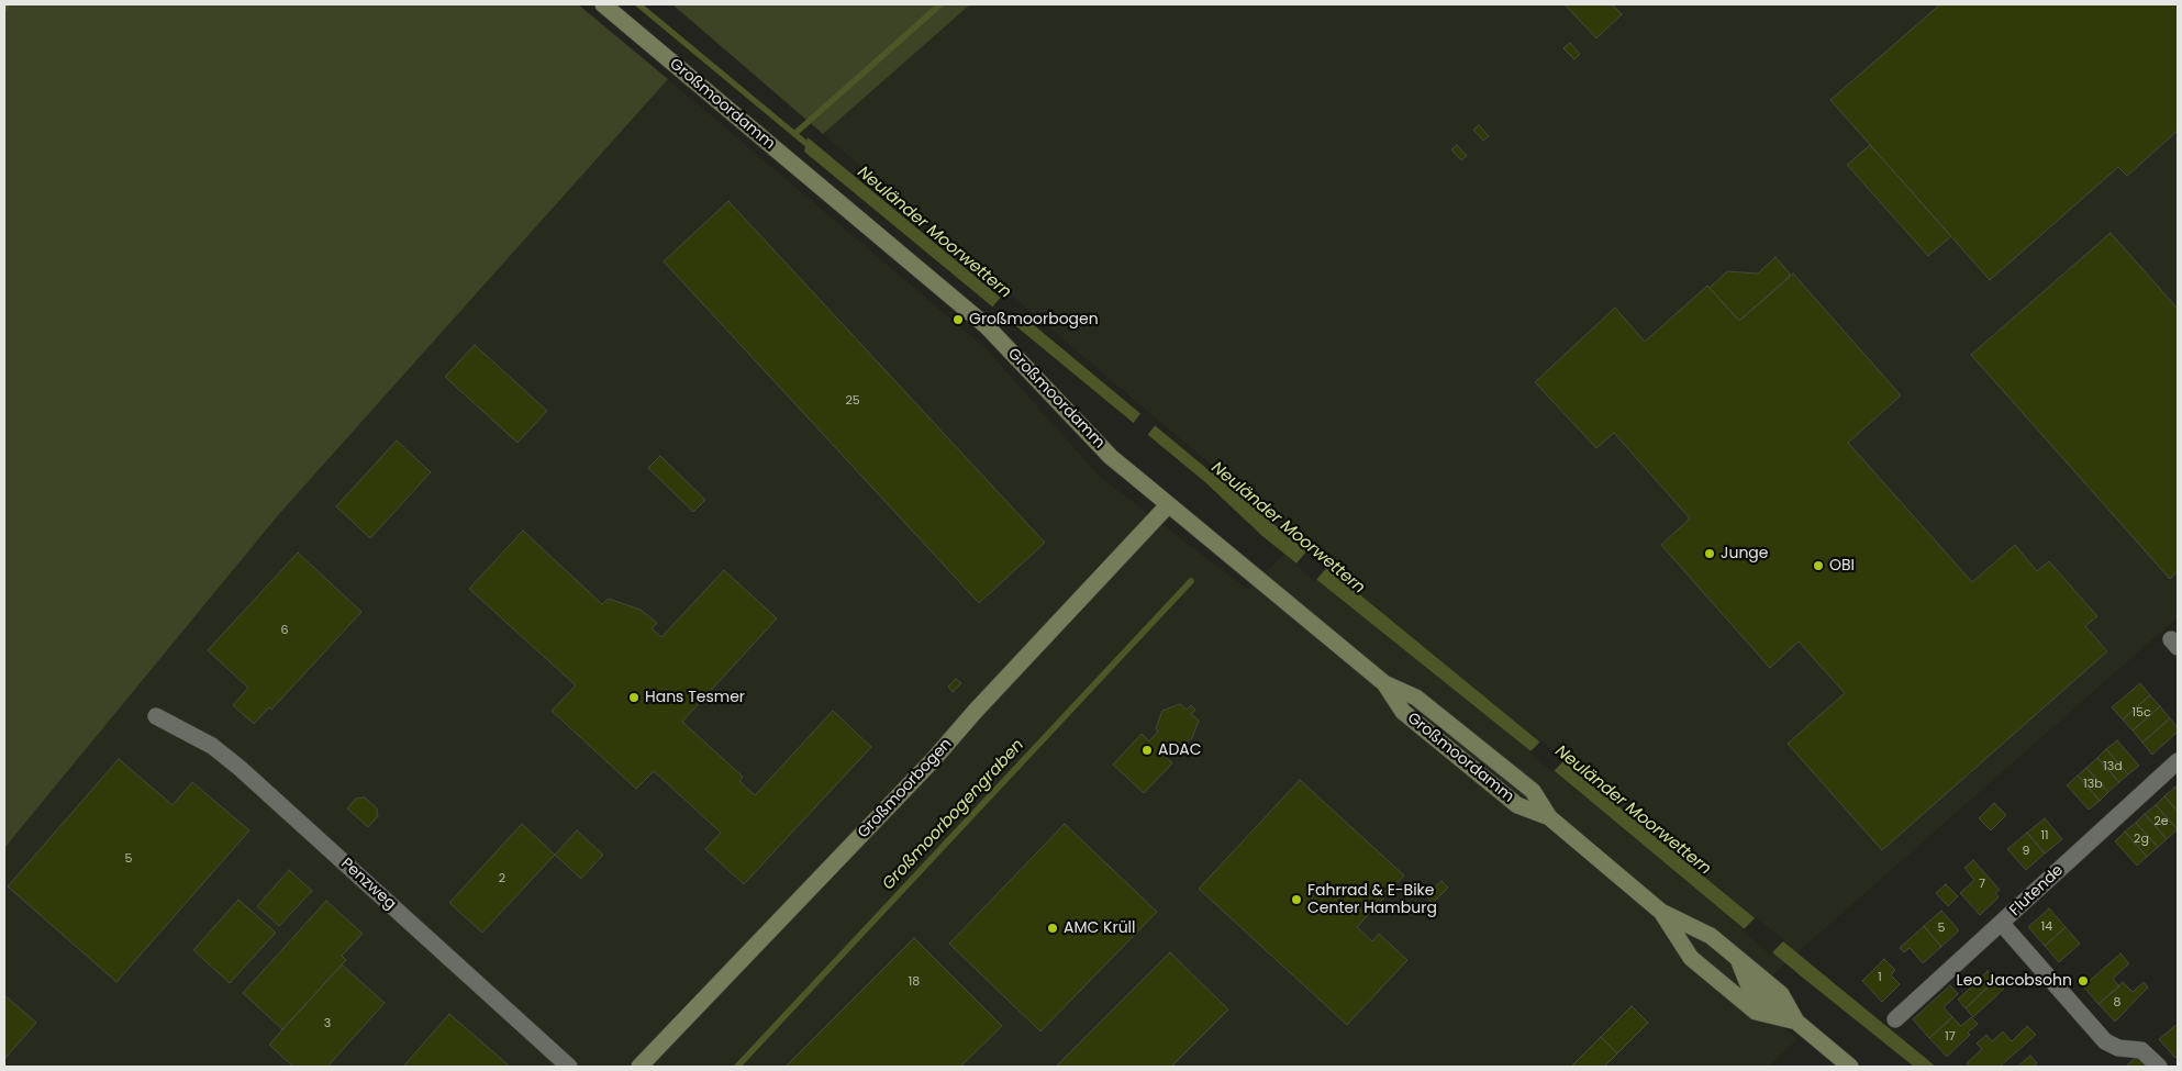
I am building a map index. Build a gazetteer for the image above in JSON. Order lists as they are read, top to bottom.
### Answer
{
  "streets": {
    "main road": ["Großmoordamm", "Großmoorbogen"],
    "street": ["Penzweg", "Flutende"]
  },
  "crossings": [
    ["Großmoordamm", "Großmoorbogen"]
  ],
  "water": ["Neuländer Moorwettern", "Großmoorbogengraben"],
  "places": [
    "Großmoorbogen",
    "Junge",
    "OBI",
    "Hans Tesmer",
    "ADAC",
    "Fahrrad & E-Bike Center Hamburg",
    "AMC Krüll",
    "Leo Jacobsohn"
  ],
  "house_numbers": [
    "25",
    "6",
    "15c",
    "13d",
    "13b",
    "2e",
    "11",
    "2g",
    "9",
    "5",
    "2",
    "7",
    "14",
    "5",
    "1",
    "18",
    "8",
    "3",
    "17"
  ]
}
